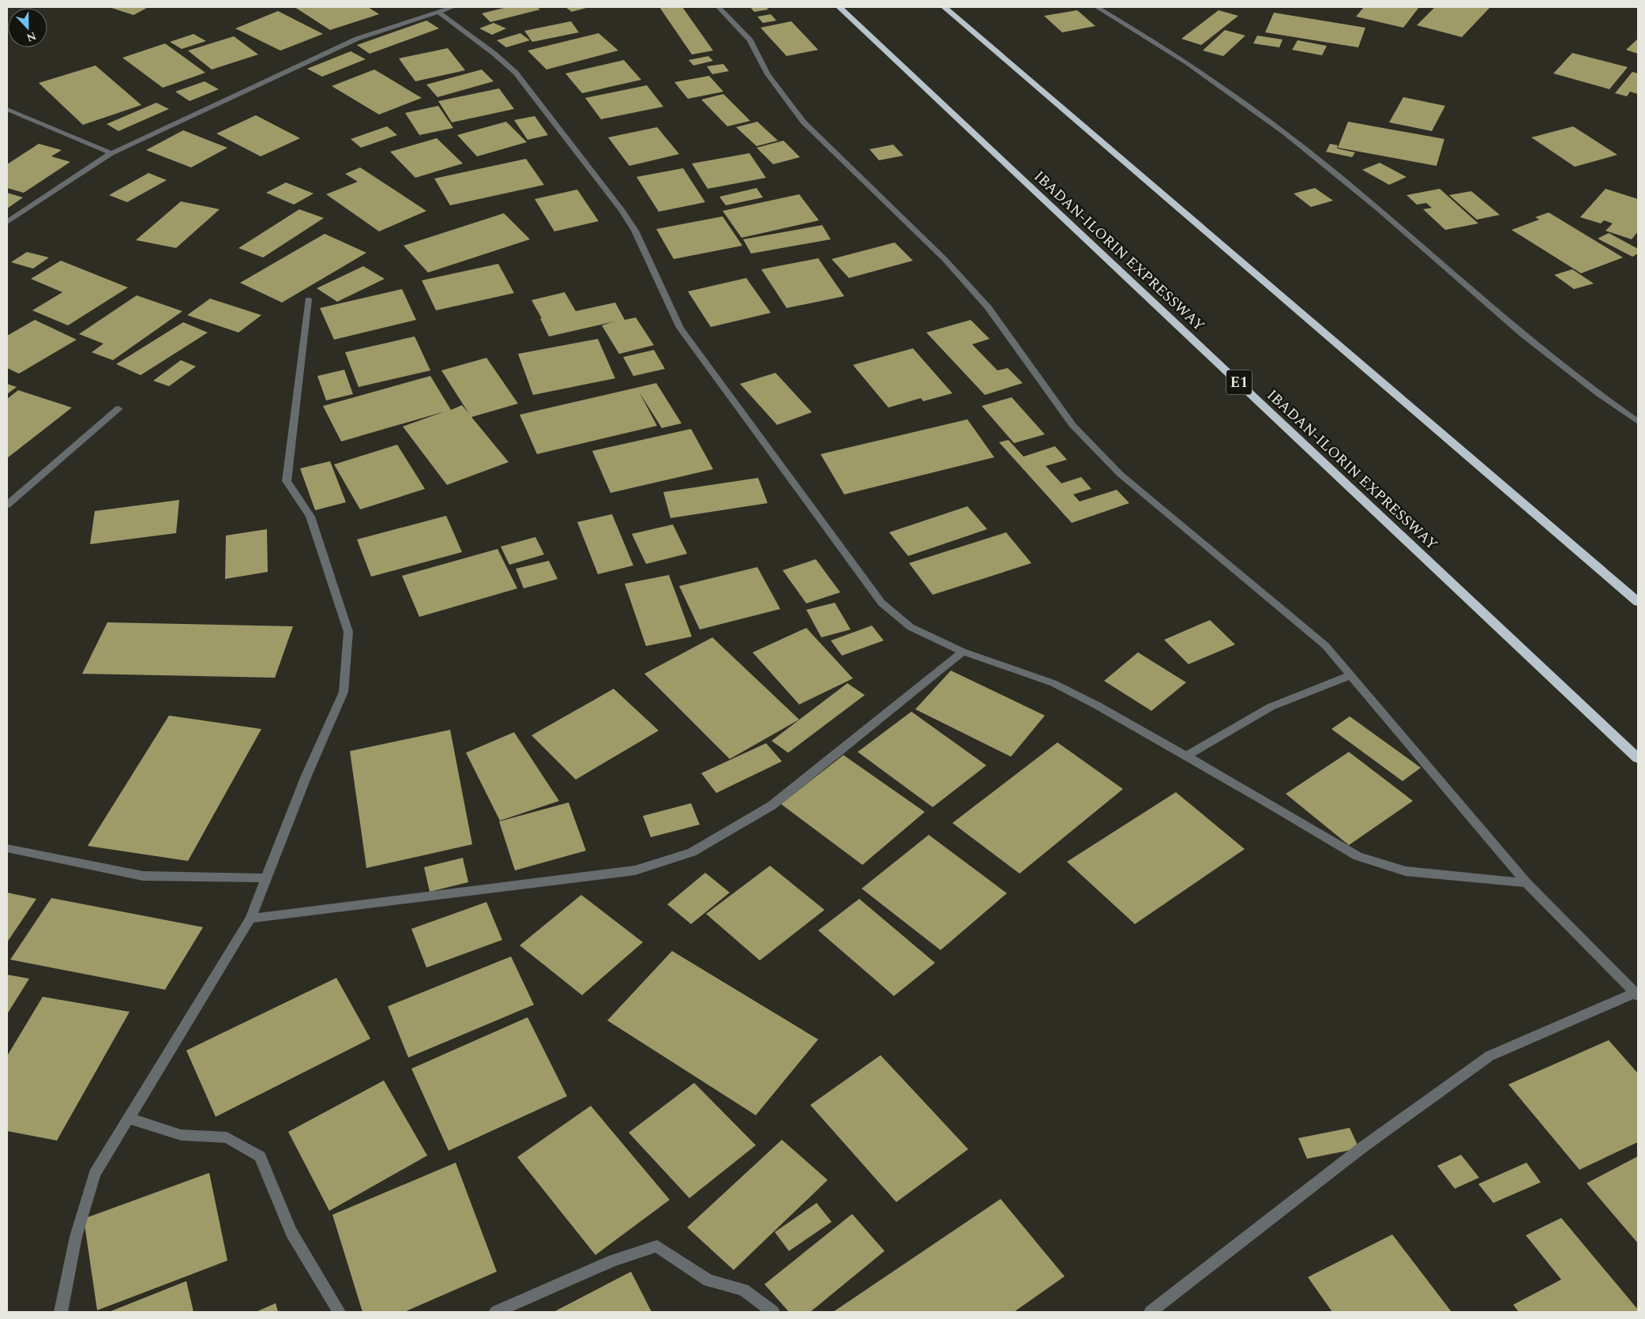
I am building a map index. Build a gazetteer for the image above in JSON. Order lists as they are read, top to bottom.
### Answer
{
  "streets": {
    "highway": ["IBADAN-ILORIN EXPRESSWAY", "E1"]
  },
  "north": "bottom"
}
